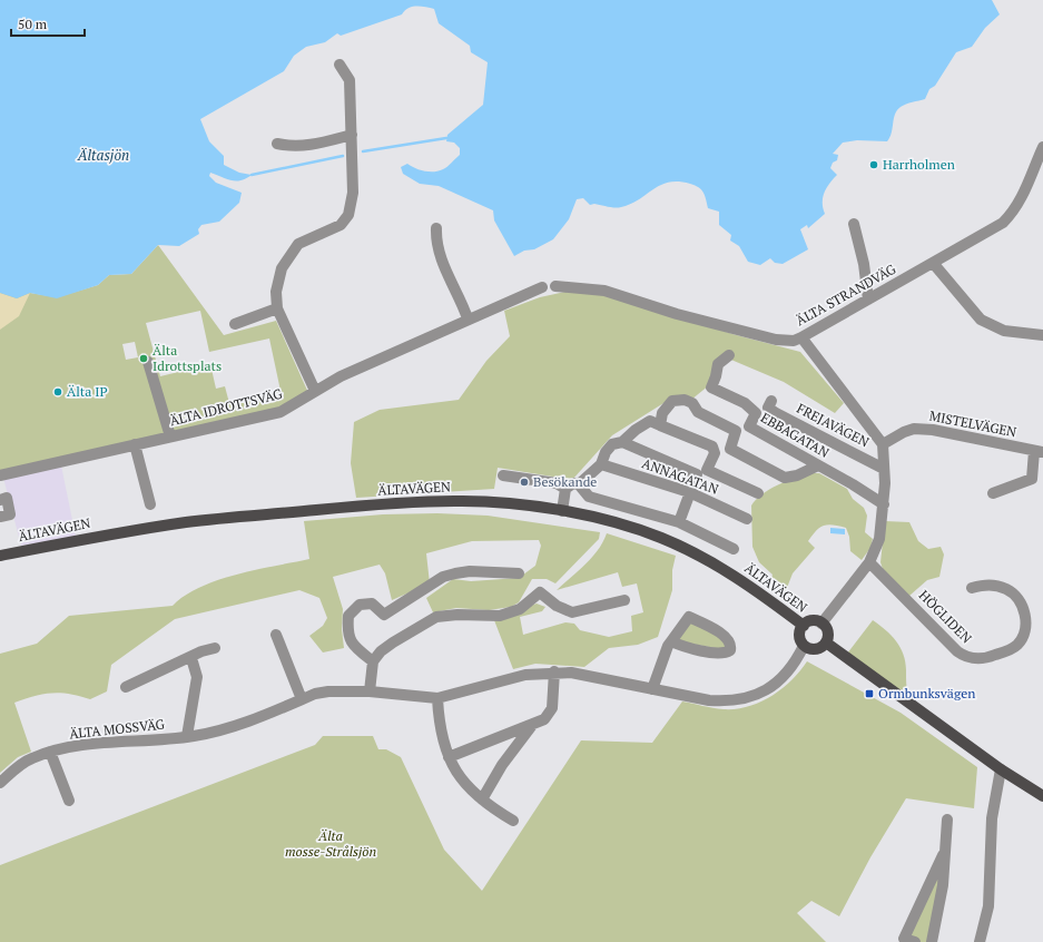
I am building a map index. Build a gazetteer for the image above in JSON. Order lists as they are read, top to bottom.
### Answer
{
  "streets": {
    "main road": ["ÄLTAVÄGEN"],
    "street": [
      "ÄLTA STRANDVÄG",
      "ÄLTA IDROTTSVÄG",
      "MISTELVÄGEN",
      "FREJAVÄGEN",
      "EBBAGATAN",
      "ANNAGATAN",
      "HÖGLIDEN",
      "ÄLTA MOSSVÄG"
    ]
  },
  "crossings": [
    ["ÄLTAVÄGEN", "ÄLTA MOSSVÄG"]
  ],
  "water": ["Ältasjön"],
  "parks": ["Älta mosse-Strålsjön"],
  "places": {
    "other": [
      "Harrholmen",
      "Älta Idrottsplats",
      "Älta IP",
      "Besökande"
    ],
    "transit": ["Ormbunksvägen"]
  },
  "scale_bar": "50 m"
}
